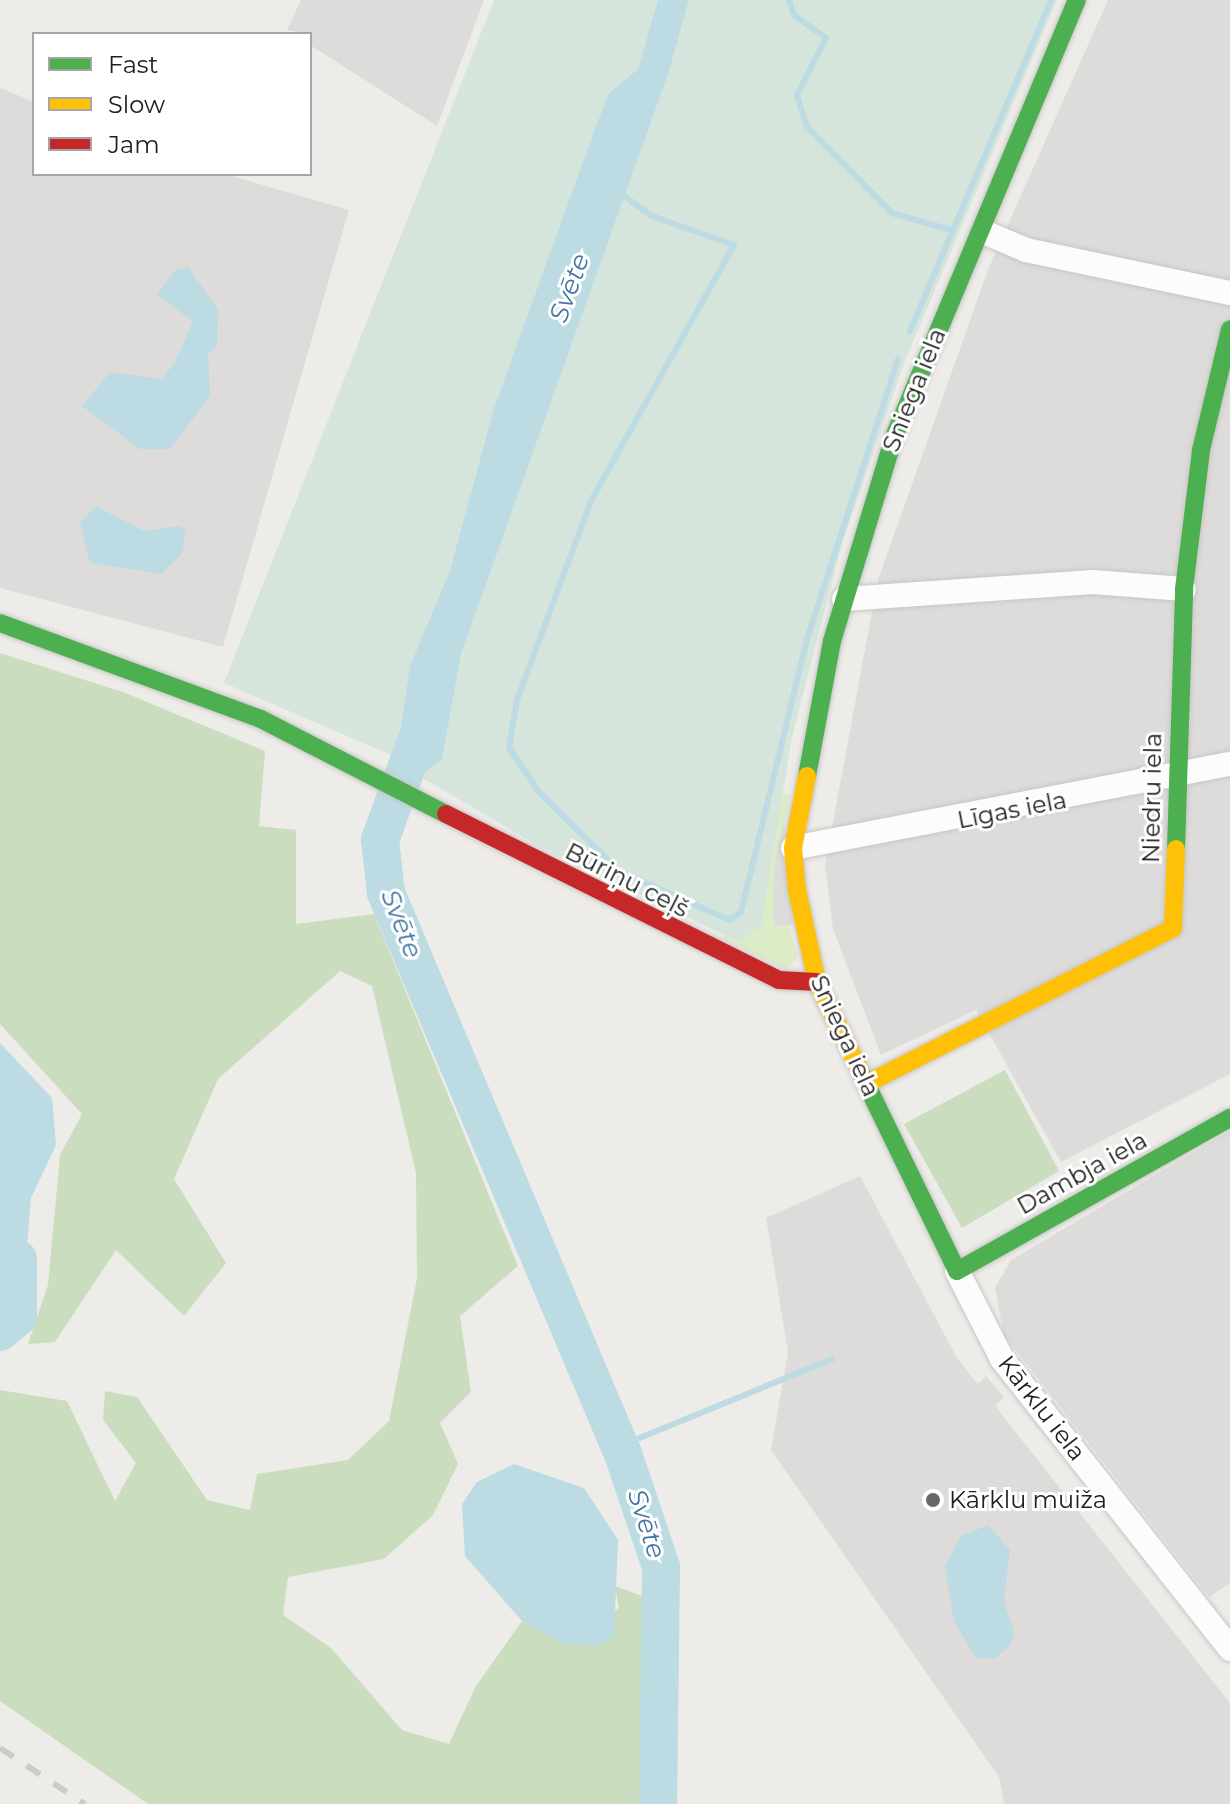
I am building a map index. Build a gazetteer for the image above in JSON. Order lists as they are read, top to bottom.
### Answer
{
  "streets": {
    "street": [
      "Sniega iela",
      "Niedru iela",
      "Līgas iela",
      "Būriņu ceļš",
      "Dambja iela",
      "Kārklu iela"
    ]
  },
  "crossings": [
    ["Sniega iela", "Niedru iela"],
    ["Sniega iela", "Līgas iela"],
    ["Sniega iela", "Būriņu ceļš"],
    ["Sniega iela", "Dambja iela"],
    ["Sniega iela", "Kārklu iela"],
    ["Niedru iela", "Līgas iela"],
    ["Dambja iela", "Kārklu iela"]
  ],
  "water": ["Svēte"],
  "places": ["Kārklu muiža"],
  "legend": ["Fast", "Slow", "Jam"]
}
